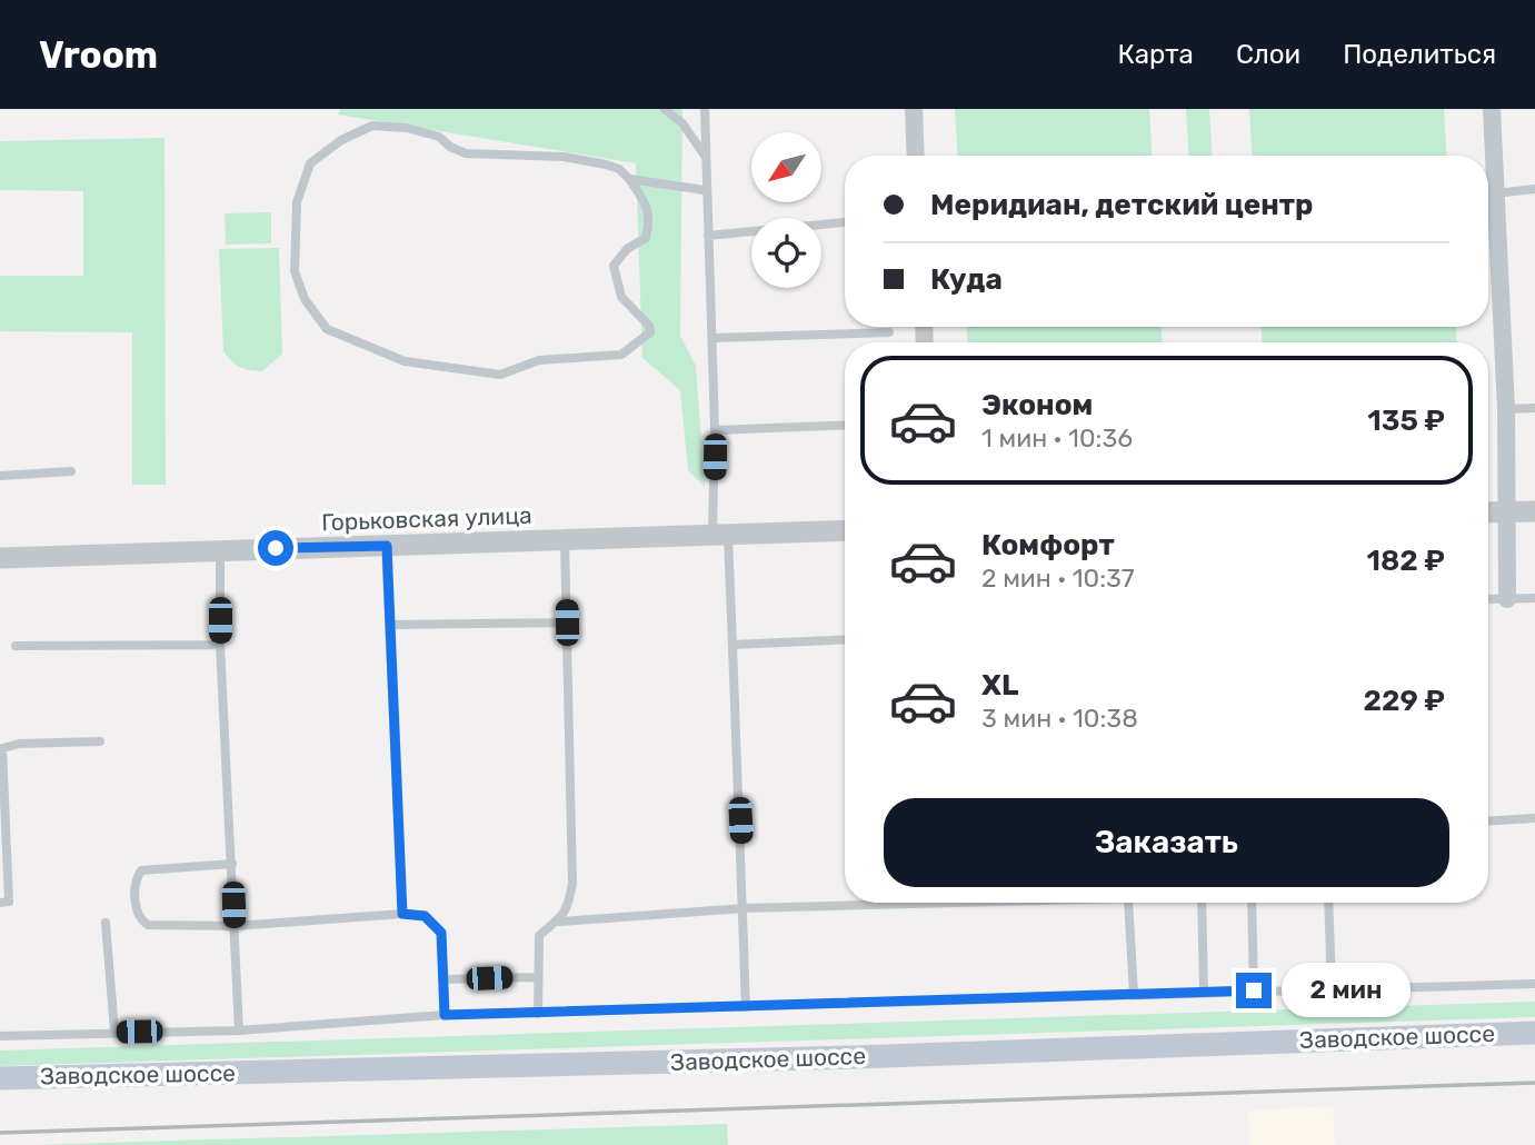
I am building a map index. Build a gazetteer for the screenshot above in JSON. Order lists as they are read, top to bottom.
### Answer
{
  "streets": {
    "main road": ["Заводское шоссе"],
    "street": ["Горьковская улица"]
  },
  "north": "bottom left",
  "page": {
    "header": "Vroom",
    "nav": ["Карта", "Слои", "Поделиться"],
    "banner": ["Меридиан, детский центр", "Куда"],
    "list": [
      {
        "name": "Эконом",
        "note": "1 мин · 10:36",
        "value": "135 ₽"
      },
      {
        "name": "Комфорт",
        "note": "2 мин · 10:37",
        "value": "182 ₽"
      },
      {
        "name": "XL",
        "note": "3 мин · 10:38",
        "value": "229 ₽"
      }
    ],
    "buttons": "Заказать",
    "bubble": "2 мин"
  }
}
